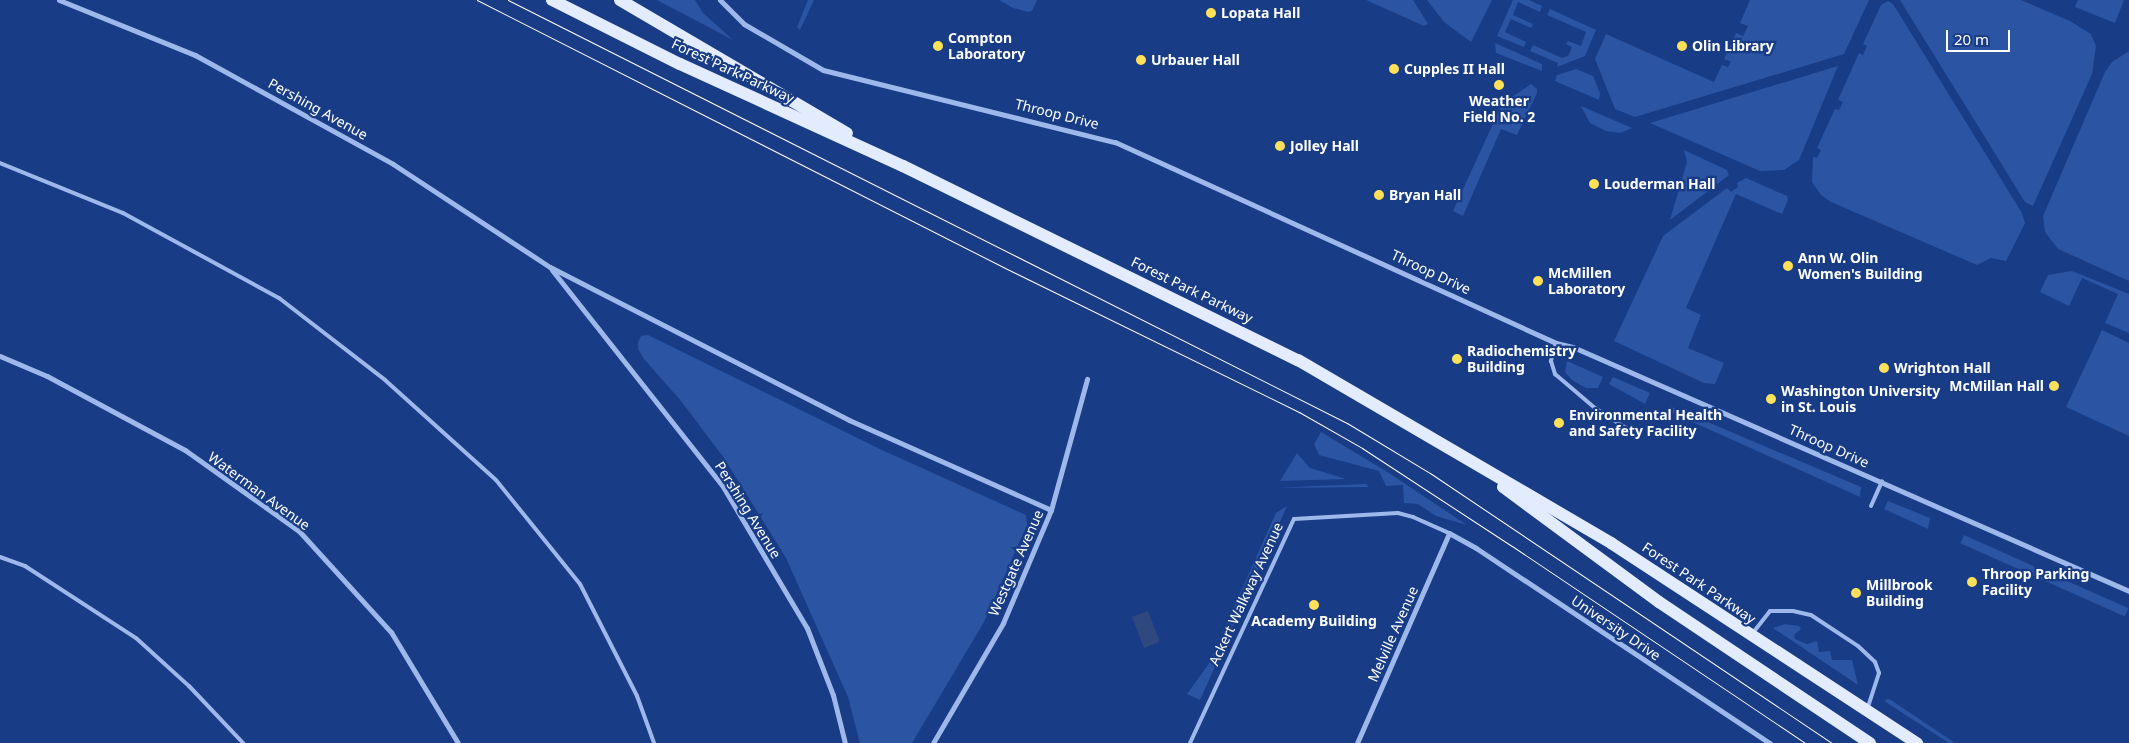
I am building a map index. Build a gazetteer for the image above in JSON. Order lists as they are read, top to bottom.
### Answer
{
  "streets": {
    "main road": ["Forest Park Parkway"],
    "street": [
      "Pershing Avenue",
      "Throop Drive",
      "Waterman Avenue",
      "Westgate Avenue",
      "University Drive",
      "Melville Avenue"
    ],
    "lane": ["Ackert Walkway Avenue"]
  },
  "crossings": [
    ["Pershing Avenue", "Westgate Avenue"],
    ["Ackert Walkway Avenue", "University Drive"],
    ["Ackert Walkway Avenue", "Melville Avenue"],
    ["University Drive", "Melville Avenue"]
  ],
  "places": [
    "Lopata Hall",
    "Compton Laboratory",
    "Olin Library",
    "Urbauer Hall",
    "Cupples II Hall",
    "Weather Field No. 2",
    "Jolley Hall",
    "Louderman Hall",
    "Bryan Hall",
    "Ann W. Olin Women's Building",
    "McMillen Laboratory",
    "Radiochemistry Building",
    "Wrighton Hall",
    "McMillan Hall",
    "Washington University in St. Louis",
    "Environmental Health and Safety Facility",
    "Throop Parking Facility",
    "Millbrook Building",
    "Academy Building"
  ],
  "scale_bar": "20 m"
}
